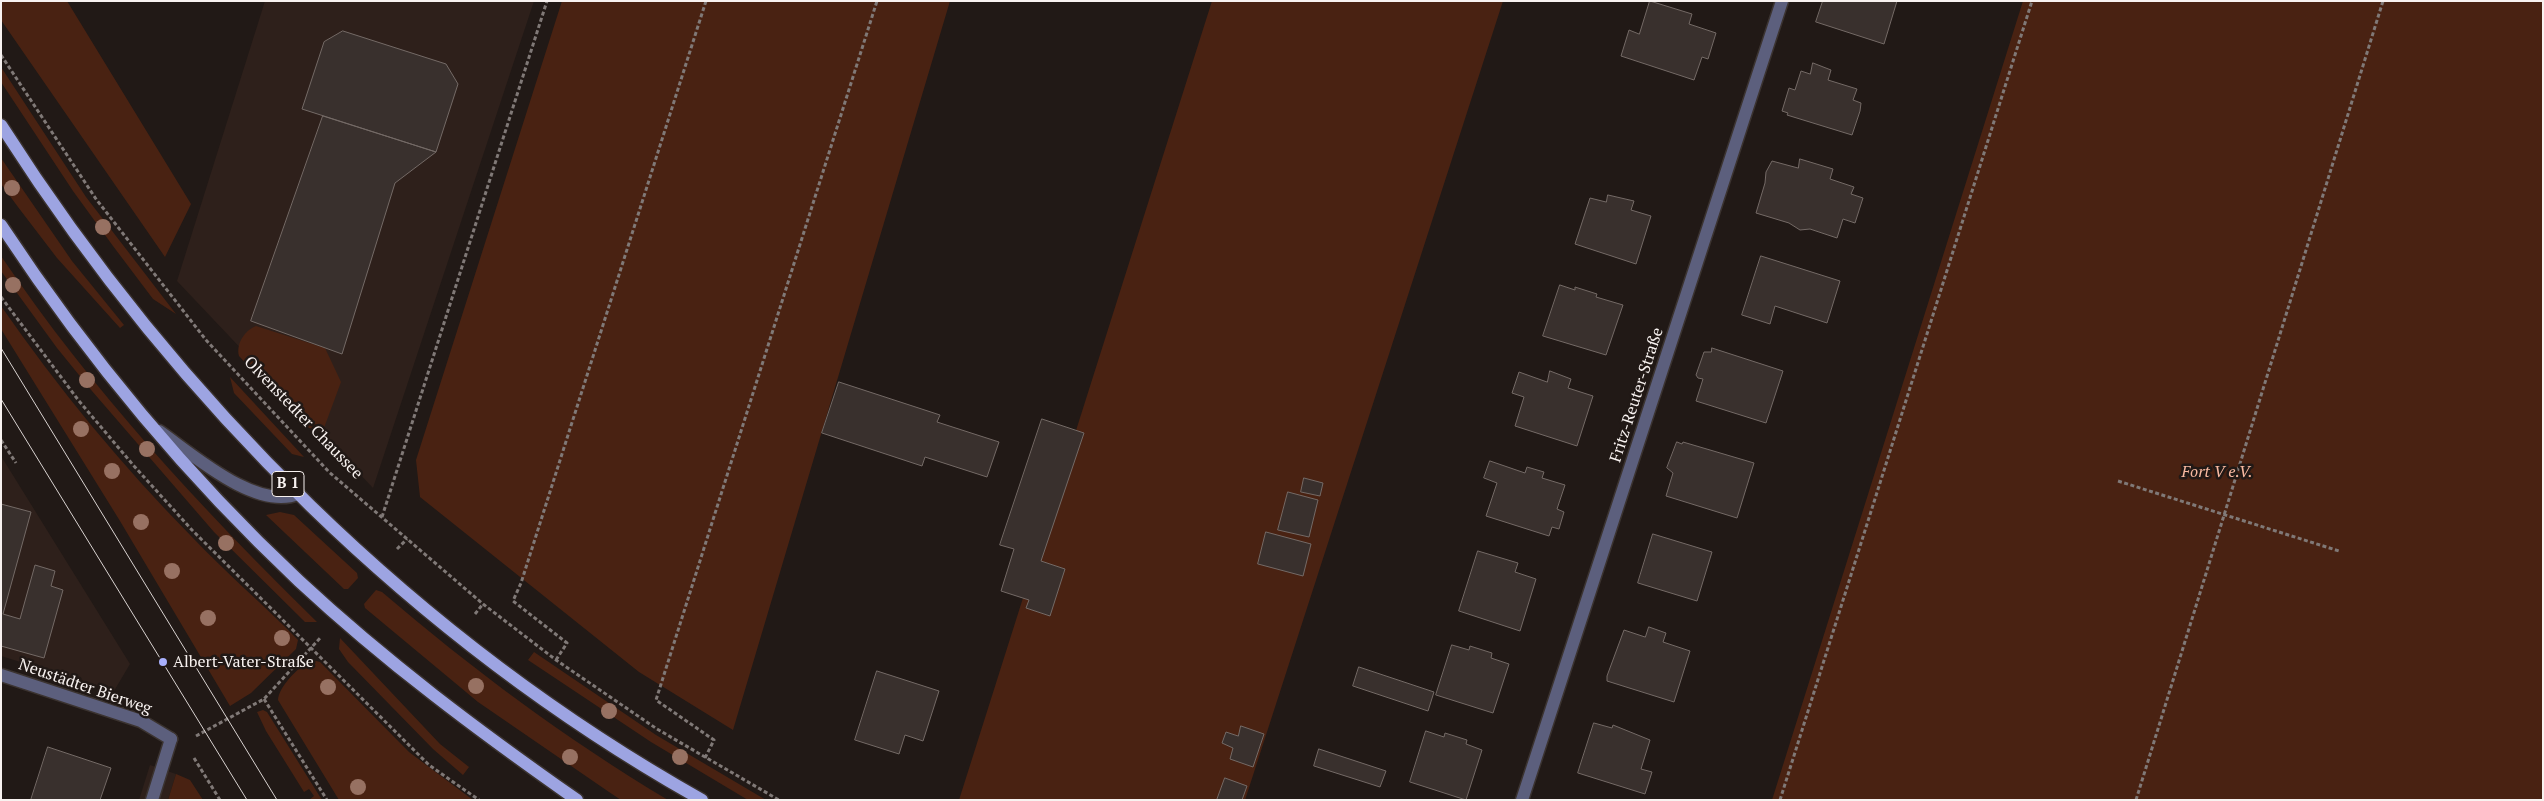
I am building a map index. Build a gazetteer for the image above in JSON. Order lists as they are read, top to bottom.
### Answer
{
  "streets": {
    "main road": ["B 1"],
    "street": ["Fritz-Reuter-Straße", "Neustädter Bierweg"],
    "path": ["Olvenstedter Chaussee"]
  },
  "parks": ["Fort V e.V."],
  "places": ["Albert-Vater-Straße"]
}
